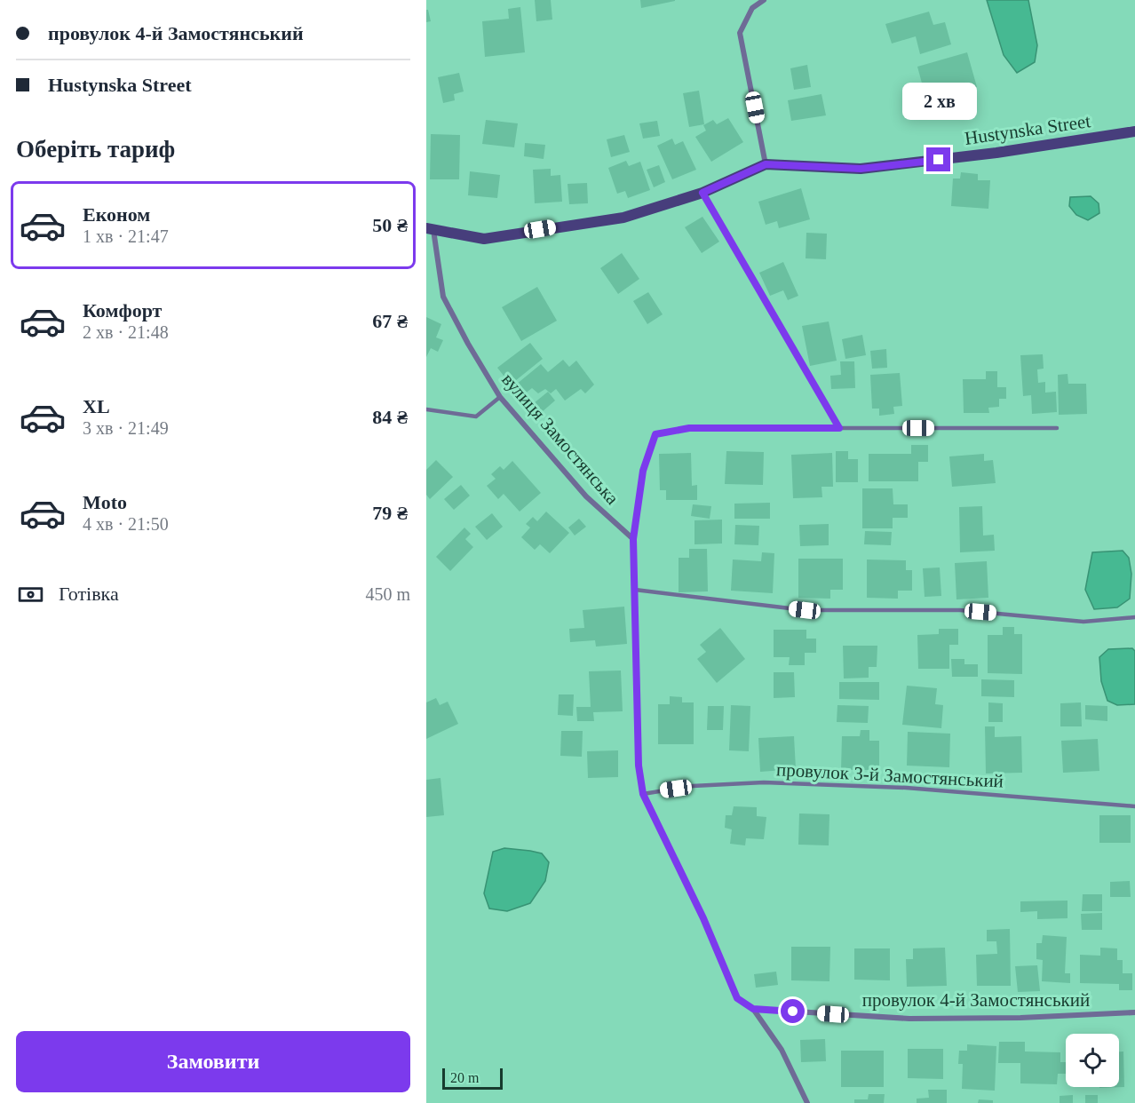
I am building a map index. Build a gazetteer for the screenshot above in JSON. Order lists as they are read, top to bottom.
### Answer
{
  "streets": {
    "main road": ["Hustynska Street"],
    "street": ["вулиця Замостянська", "провулок 4-й Замостянський"],
    "lane": ["провулок 3-й Замостянський"]
  },
  "crossings": [
    ["Hustynska Street", "вулиця Замостянська"]
  ],
  "scale_bar": "20 m",
  "page": {
    "banner": ["провулок 4-й Замостянський", "Hustynska Street"],
    "bubble": "2 хв",
    "heading": "Оберіть тариф",
    "list": [
      {
        "name": "Економ",
        "note": "1 хв · 21:47",
        "value": "50 ₴"
      },
      {
        "name": "Комфорт",
        "note": "2 хв · 21:48",
        "value": "67 ₴"
      },
      {
        "name": "XL",
        "note": "3 хв · 21:49",
        "value": "84 ₴"
      },
      {
        "name": "Moto",
        "note": "4 хв · 21:50",
        "value": "79 ₴"
      }
    ],
    "pay": ["Готівка", "450 m"],
    "buttons": "Замовити",
    "scale": "20 m"
  }
}
